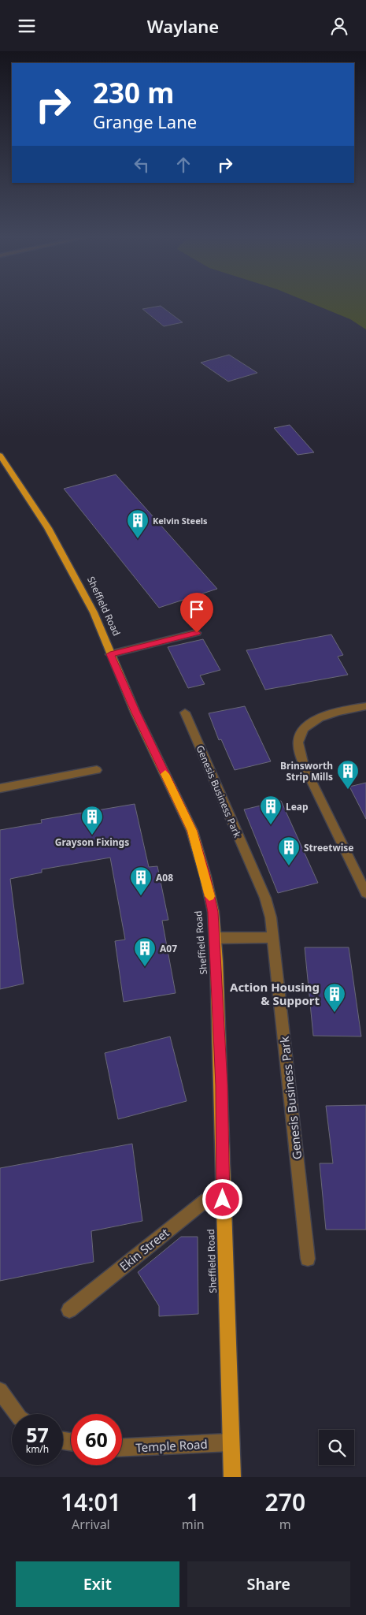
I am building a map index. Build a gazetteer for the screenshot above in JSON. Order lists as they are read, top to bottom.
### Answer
{
  "streets": {
    "main road": ["Sheffield Road"],
    "street": ["Genesis Business Park", "Ekin Street", "Temple Road"]
  },
  "crossings": [
    ["Sheffield Road", "Ekin Street"],
    ["Sheffield Road", "Temple Road"]
  ],
  "places": {
    "building": [
      "Kelvin Steels",
      "Brinsworth Strip Mills",
      "Leap",
      "Grayson Fixings",
      "Streetwise",
      "A08",
      "A07",
      "Action Housing & Support"
    ]
  },
  "page": {
    "header": "Waylane",
    "turn": ["230 m", "Grange Lane"],
    "speed": "57 km/h",
    "limit": "60",
    "eta": [
      "14:01",
      "Arrival",
      "1",
      "min",
      "270",
      "m"
    ],
    "buttons": ["Exit", "Share"]
  }
}
